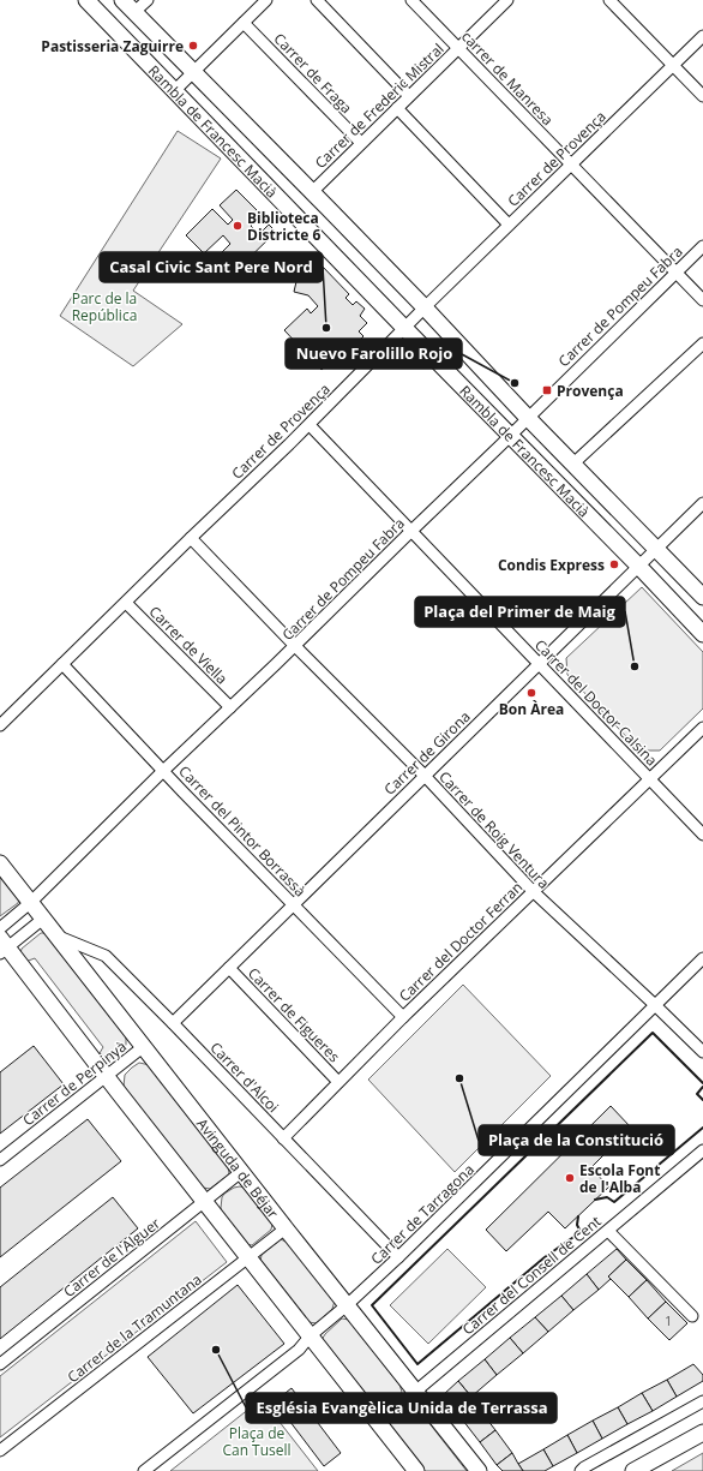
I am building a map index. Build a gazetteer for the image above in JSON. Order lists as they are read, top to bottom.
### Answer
{
  "streets": {
    "street": [
      "Carrer de Fraga",
      "carrer de Manresa",
      "Carrer de Frederic Mistral",
      "Rambla de Francesc Macià",
      "Carrer de Provença",
      "Carrer de Pompeu Fabra",
      "Carrer de Viella",
      "Carrer del Doctor Calsina",
      "Carrer de Girona",
      "Carrer de Roig Ventura",
      "Carrer del Pintor Borrassà",
      "Carrer del Doctor Ferran",
      "Carrer de Figueres",
      "Carrer d'Alcoi",
      "Carrer de Perpinyà",
      "Avinguda de Béjar",
      "Carrer de Tarragona",
      "Carrer de l'Alguer",
      "Carrer del Consell de Cent",
      "Carrer de la Tramuntana"
    ]
  },
  "crossings": [
    ["Carrer de Fraga", "Carrer de Frederic Mistral"],
    ["carrer de Manresa", "Carrer de Frederic Mistral"],
    ["carrer de Manresa", "Carrer de Provença"],
    ["carrer de Manresa", "Carrer de Pompeu Fabra"],
    ["Carrer de Frederic Mistral", "Rambla de Francesc Macià"],
    ["Rambla de Francesc Macià", "Carrer de Provença"],
    ["Rambla de Francesc Macià", "Carrer de Pompeu Fabra"],
    ["Rambla de Francesc Macià", "Carrer de Girona"],
    ["Carrer de Provença", "Carrer de Viella"],
    ["Carrer de Provença", "Carrer del Doctor Calsina"],
    ["Carrer de Provença", "Carrer de Roig Ventura"],
    ["Carrer de Provença", "Carrer del Pintor Borrassà"],
    ["Carrer de Pompeu Fabra", "Carrer de Viella"],
    ["Carrer de Pompeu Fabra", "Carrer del Doctor Calsina"],
    ["Carrer de Pompeu Fabra", "Carrer de Roig Ventura"],
    ["Carrer de Pompeu Fabra", "Carrer del Pintor Borrassà"],
    ["Carrer de Pompeu Fabra", "Avinguda de Béjar"],
    ["Carrer del Doctor Calsina", "Carrer de Girona"],
    ["Carrer del Doctor Calsina", "Carrer del Doctor Ferran"],
    ["Carrer de Girona", "Carrer de Roig Ventura"],
    ["Carrer de Girona", "Carrer del Pintor Borrassà"],
    ["Carrer de Girona", "Carrer de Figueres"],
    ["Carrer de Girona", "Carrer d'Alcoi"],
    ["Carrer de Roig Ventura", "Carrer del Doctor Ferran"],
    ["Carrer de Roig Ventura", "Carrer de Tarragona"],
    ["Carrer del Pintor Borrassà", "Carrer del Doctor Ferran"],
    ["Carrer del Doctor Ferran", "Carrer de Figueres"],
    ["Carrer del Doctor Ferran", "Carrer d'Alcoi"],
    ["Carrer d'Alcoi", "Avinguda de Béjar"],
    ["Carrer d'Alcoi", "Carrer de Tarragona"],
    ["Carrer de Perpinyà", "Avinguda de Béjar"],
    ["Avinguda de Béjar", "Carrer de Tarragona"],
    ["Avinguda de Béjar", "Carrer de l'Alguer"],
    ["Avinguda de Béjar", "Carrer del Consell de Cent"],
    ["Avinguda de Béjar", "Carrer de la Tramuntana"]
  ],
  "parks": ["Parc de la República", "Plaça de Can Tusell"],
  "places": {
    "other": [
      "Pastisseria Zaguirre",
      "Biblioteca Districte 6",
      "Casal Civic Sant Pere Nord",
      "Nuevo Farolillo Rojo",
      "Condis Express",
      "Plaça del Primer de Maig",
      "Bon Àrea",
      "Plaça de la Constitució",
      "Escola Font de l'Alba",
      "Església Evangèlica Unida de Terrassa"
    ],
    "transit": ["Provença"]
  },
  "house_numbers": ["1"]
}
